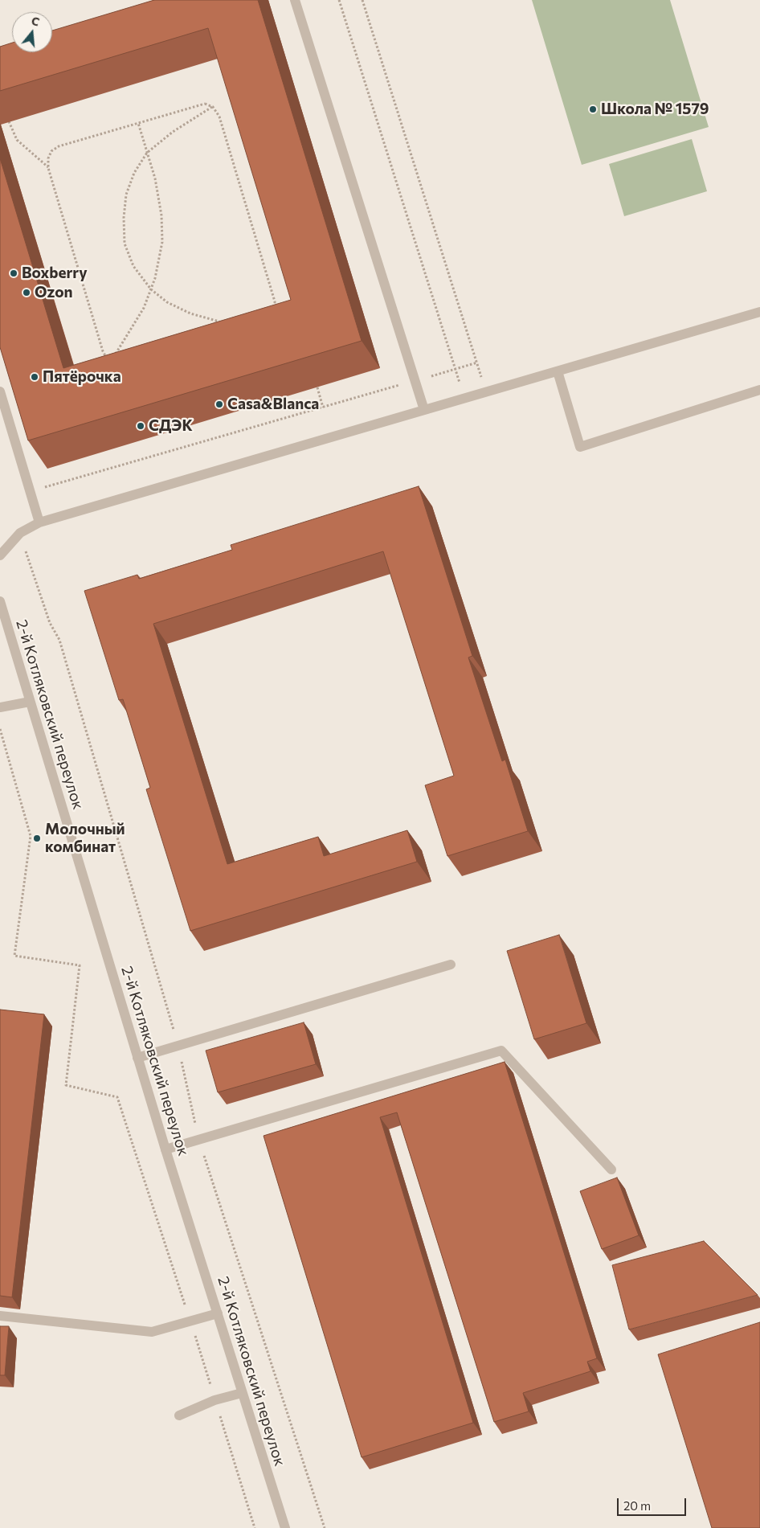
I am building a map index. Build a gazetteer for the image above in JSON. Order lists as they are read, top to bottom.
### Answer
{
  "streets": {
    "street": ["2-й Котляковский переулок"]
  },
  "places": [
    "Школа № 1579",
    "Boxberry",
    "Ozon",
    "Пятёрочка",
    "Casa&Blanca",
    "СДЭК",
    "Молочный комбинат"
  ],
  "scale_bar": "20 m",
  "north": "top"
}
